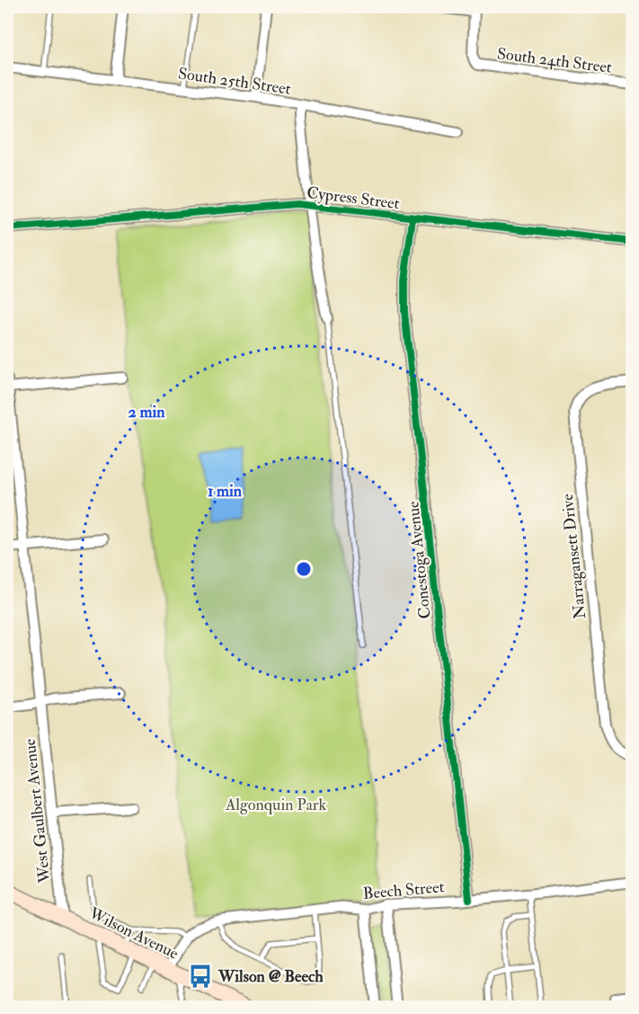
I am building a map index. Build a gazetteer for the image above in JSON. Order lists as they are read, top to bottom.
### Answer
{
  "streets": {
    "street": [
      "South 24th Street",
      "South 25th Street",
      "Cypress Street",
      "Narragansett Drive",
      "Conestoga Avenue",
      "West Gaulbert Avenue",
      "Beech Street",
      "Wilson Avenue"
    ]
  },
  "crossings": [
    ["Cypress Street", "Conestoga Avenue"],
    ["Conestoga Avenue", "Beech Street"],
    ["West Gaulbert Avenue", "Wilson Avenue"],
    ["Beech Street", "Wilson Avenue"]
  ],
  "parks": ["Algonquin Park"],
  "places": {
    "bus stop": ["Wilson @ Beech"]
  },
  "rings": ["2 min", "1 min"]
}
